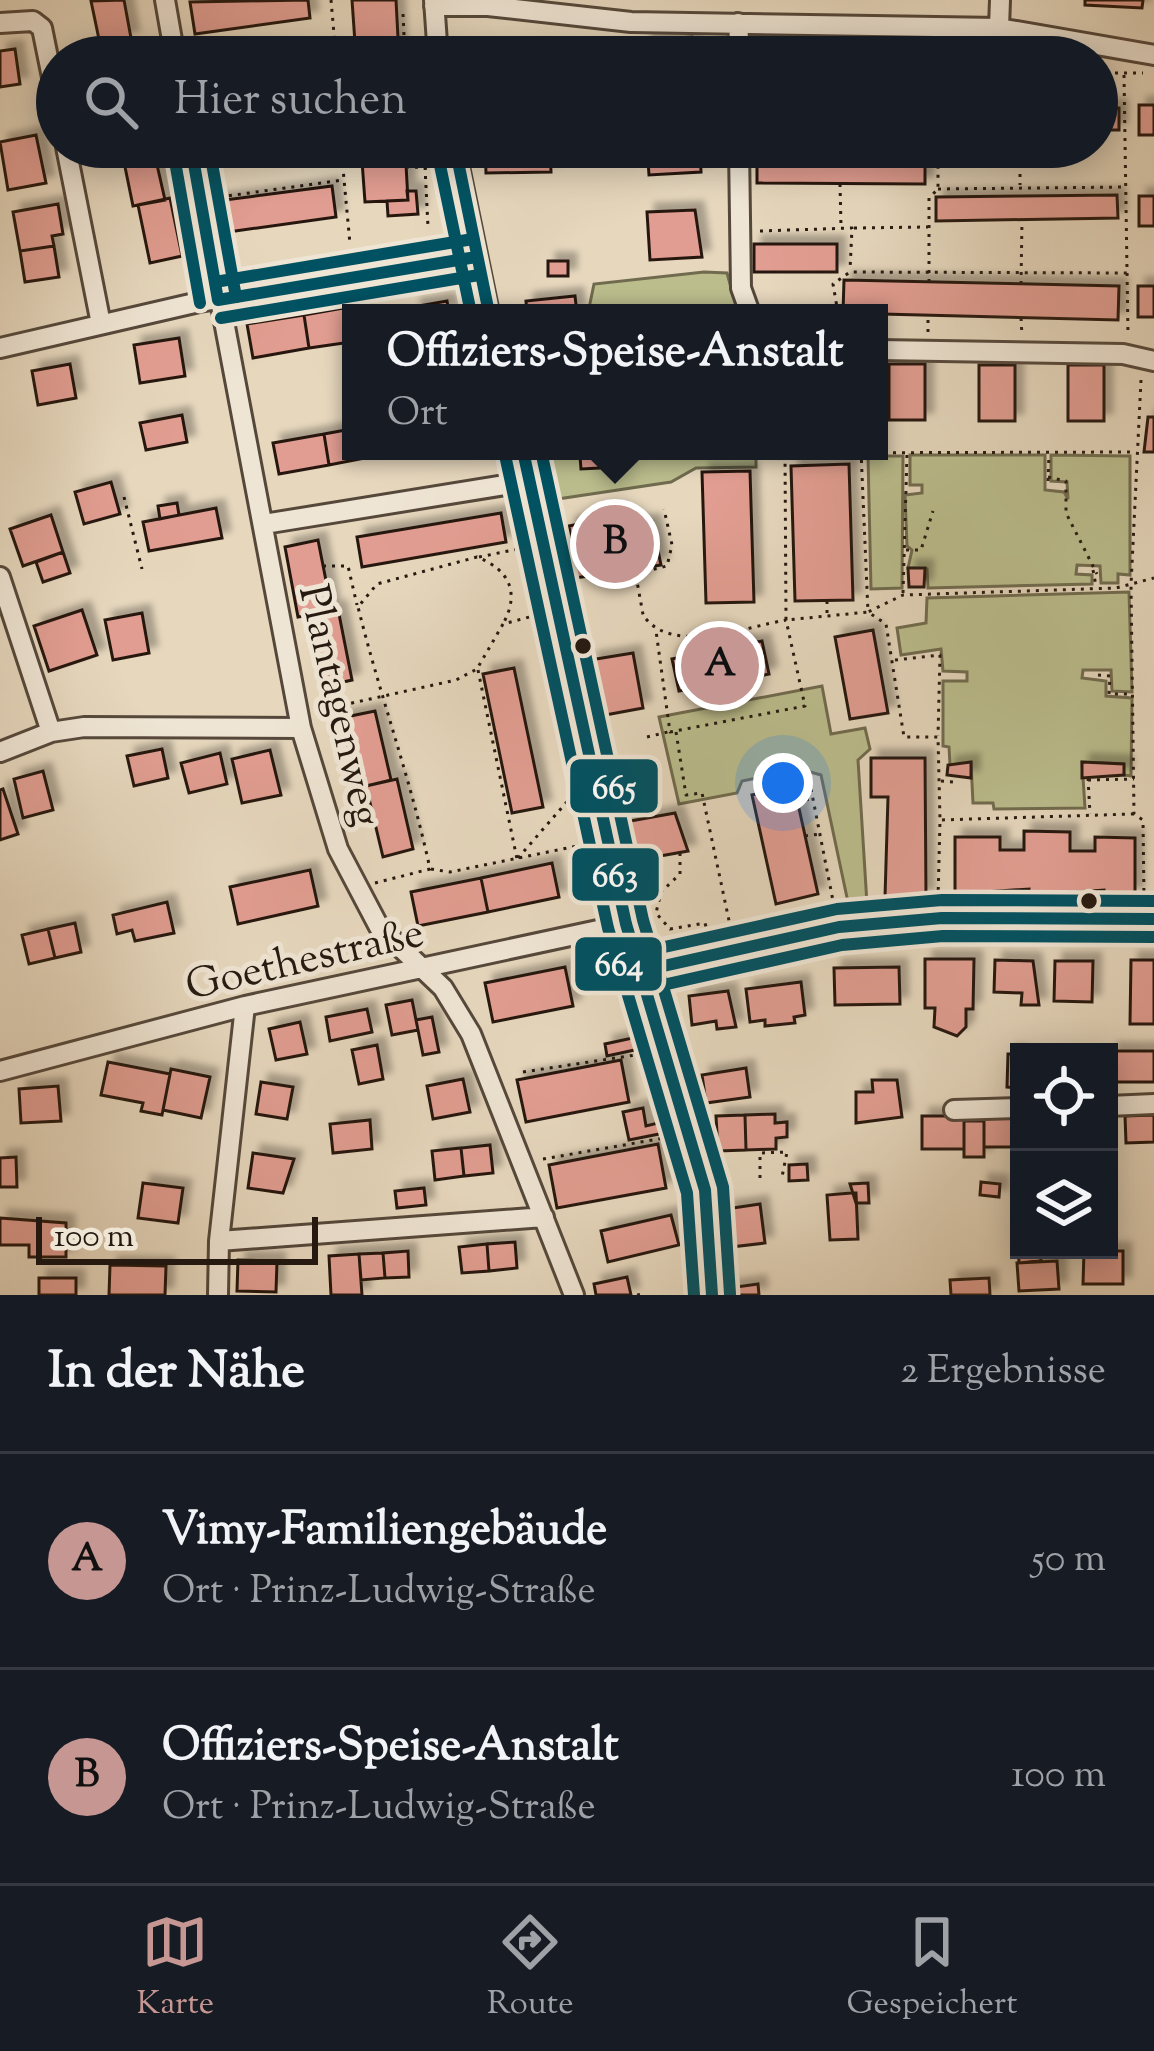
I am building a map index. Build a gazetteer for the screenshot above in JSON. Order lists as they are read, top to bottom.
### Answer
{
  "streets": {
    "street": ["Plantagenweg", "Goethestraße"]
  },
  "crossings": [
    ["Plantagenweg", "Goethestraße"]
  ],
  "lines": ["transit line 663", "transit line 664", "transit line 665"],
  "scale_bar": "100 m",
  "page": {
    "search": "Hier suchen",
    "popup": ["Offiziers-Speise-Anstalt", "Ort"],
    "pins": ["B", "A"],
    "scale": "100 m",
    "heading": ["In der Nähe", "2 Ergebnisse"],
    "list": [
      {
        "mark": "A",
        "name": "Vimy-Familiengebäude",
        "note": "Ort · Prinz-Ludwig-Straße",
        "value": "50 m"
      },
      {
        "mark": "B",
        "name": "Offiziers-Speise-Anstalt",
        "note": "Ort · Prinz-Ludwig-Straße",
        "value": "100 m"
      }
    ],
    "nav": ["Karte", "Route", "Gespeichert"]
  }
}
